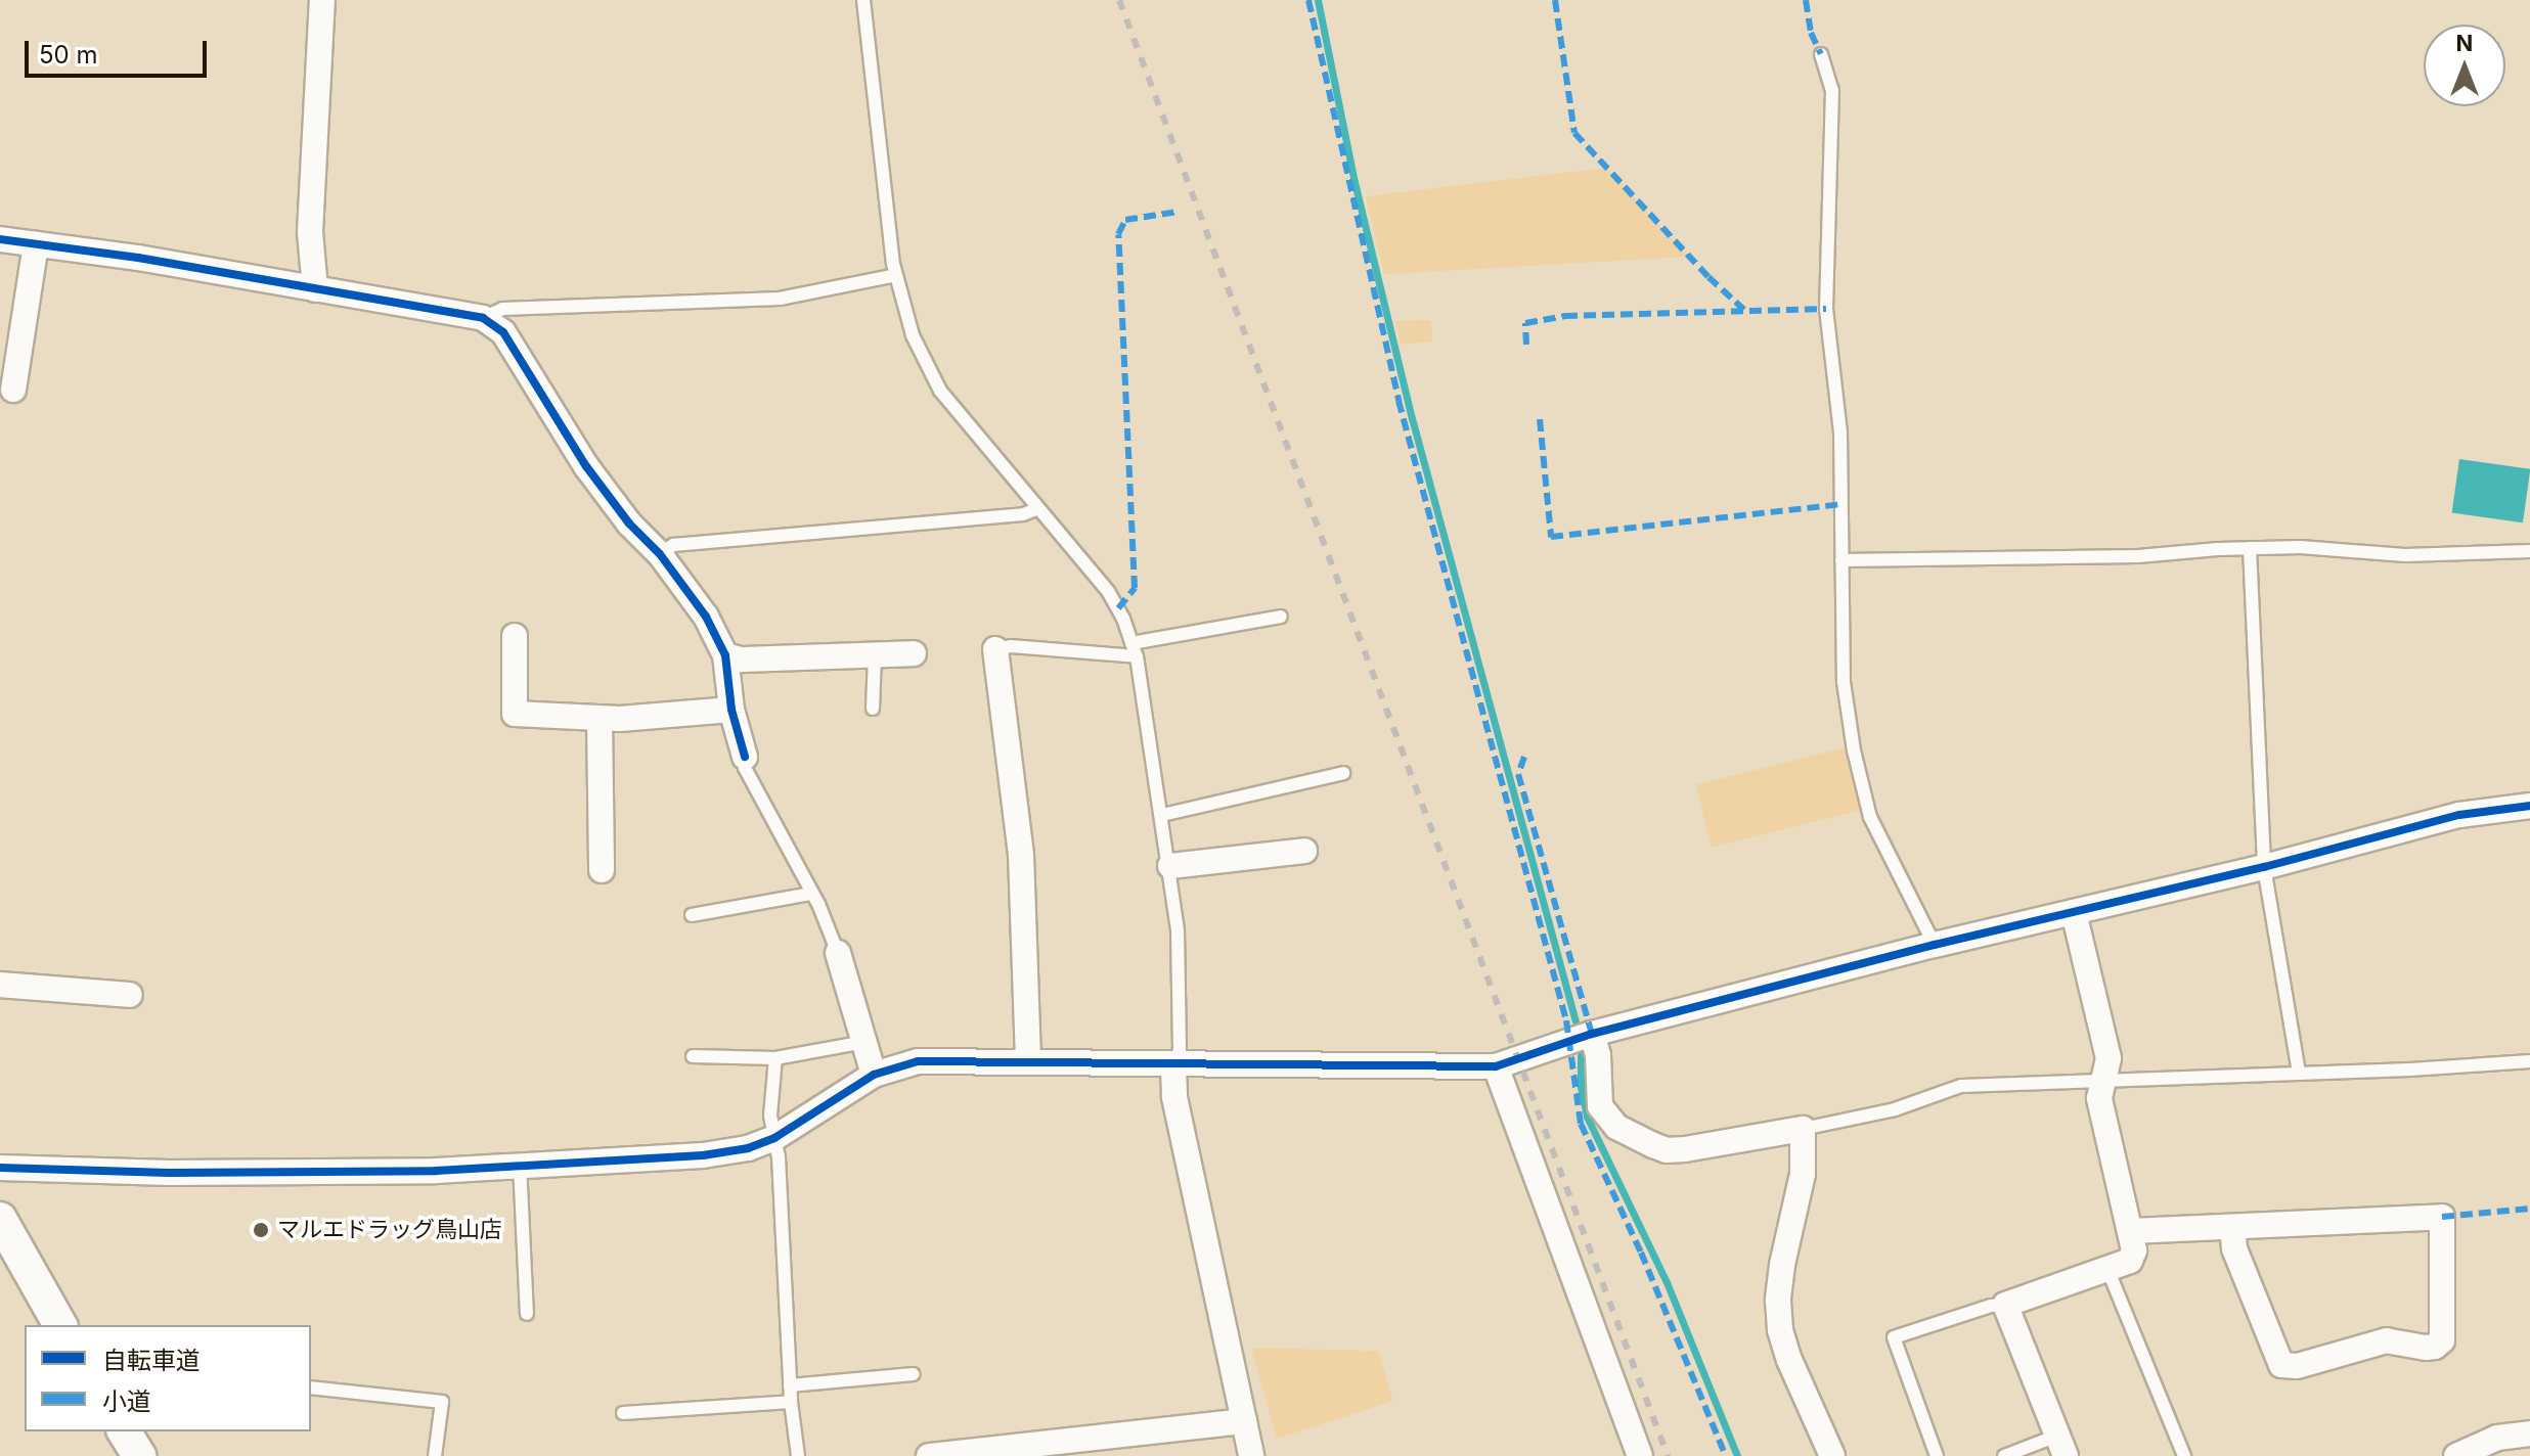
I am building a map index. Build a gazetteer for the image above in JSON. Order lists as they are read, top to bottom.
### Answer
{
  "places": ["マルエドラッグ鳥山店"],
  "legend": ["自転車道", "小道"],
  "scale_bar": "50 m",
  "north": "top"
}
